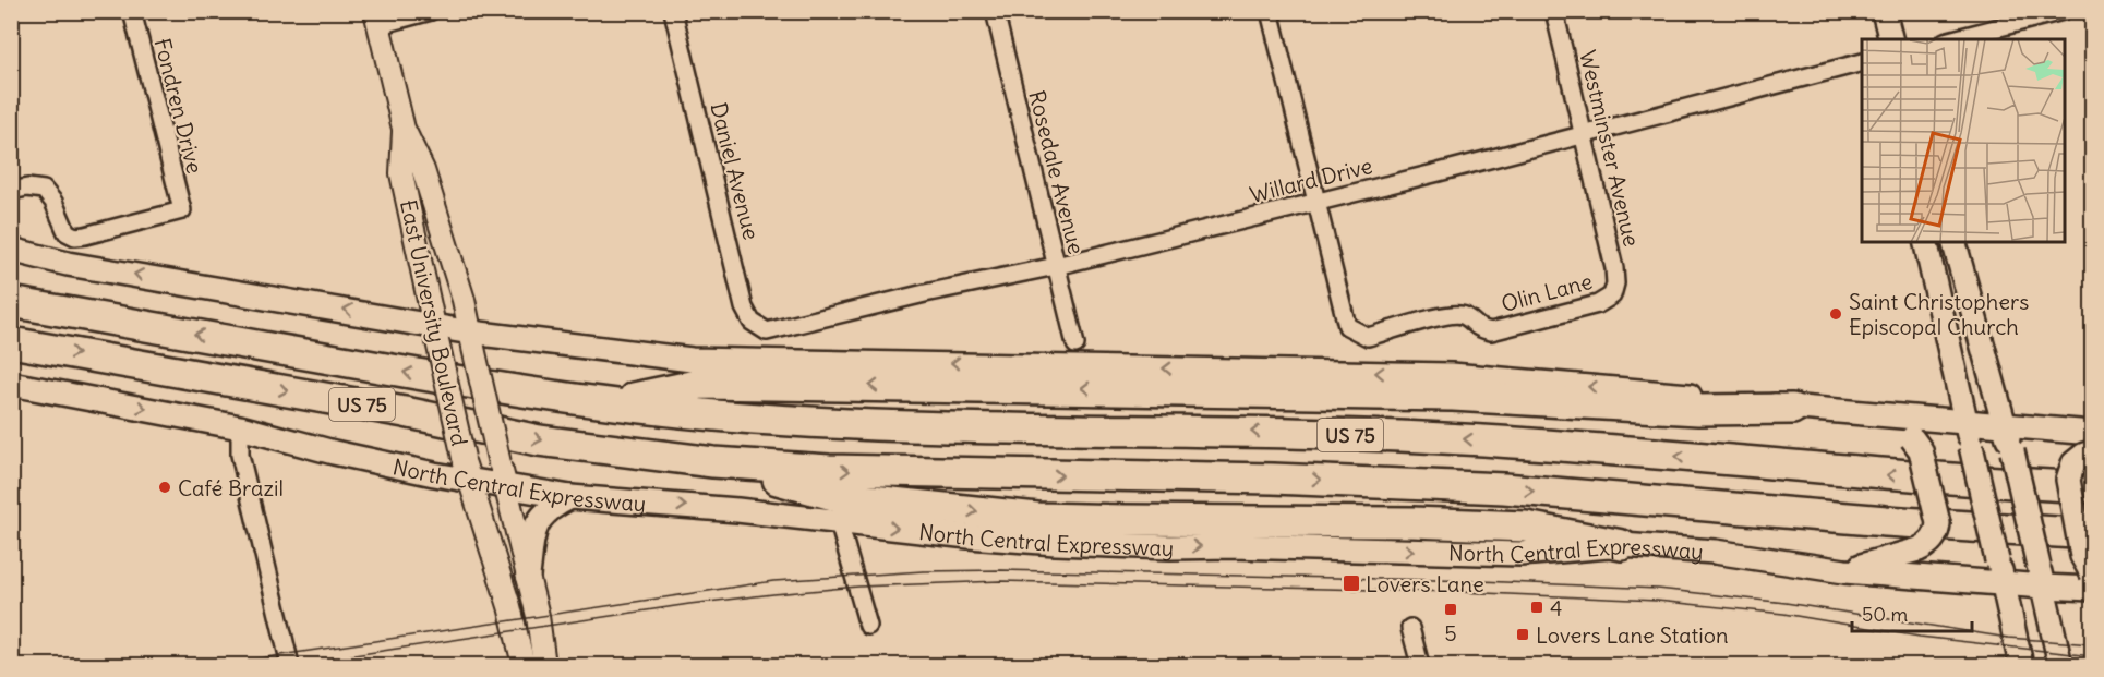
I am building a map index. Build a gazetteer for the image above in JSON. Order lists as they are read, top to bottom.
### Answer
{
  "streets": {
    "highway": ["US 75"],
    "main road": ["North Central Expressway"],
    "street": [
      "Fondren Drive",
      "Westminster Avenue",
      "Daniel Avenue",
      "Rosedale Avenue",
      "Willard Drive",
      "Olin Lane",
      "East University Boulevard"
    ]
  },
  "crossings": [
    ["Westminster Avenue", "Willard Drive"],
    ["Westminster Avenue", "Olin Lane"],
    ["Daniel Avenue", "Willard Drive"],
    ["Rosedale Avenue", "Willard Drive"],
    ["Willard Drive", "Olin Lane"],
    ["East University Boulevard", "North Central Expressway"]
  ],
  "places": {
    "other": ["Saint Christophers Episcopal Church", "Café Brazil"],
    "transit": [
      "Lovers Lane",
      "4",
      "5",
      "Lovers Lane Station"
    ]
  },
  "scale_bar": "50 m"
}
